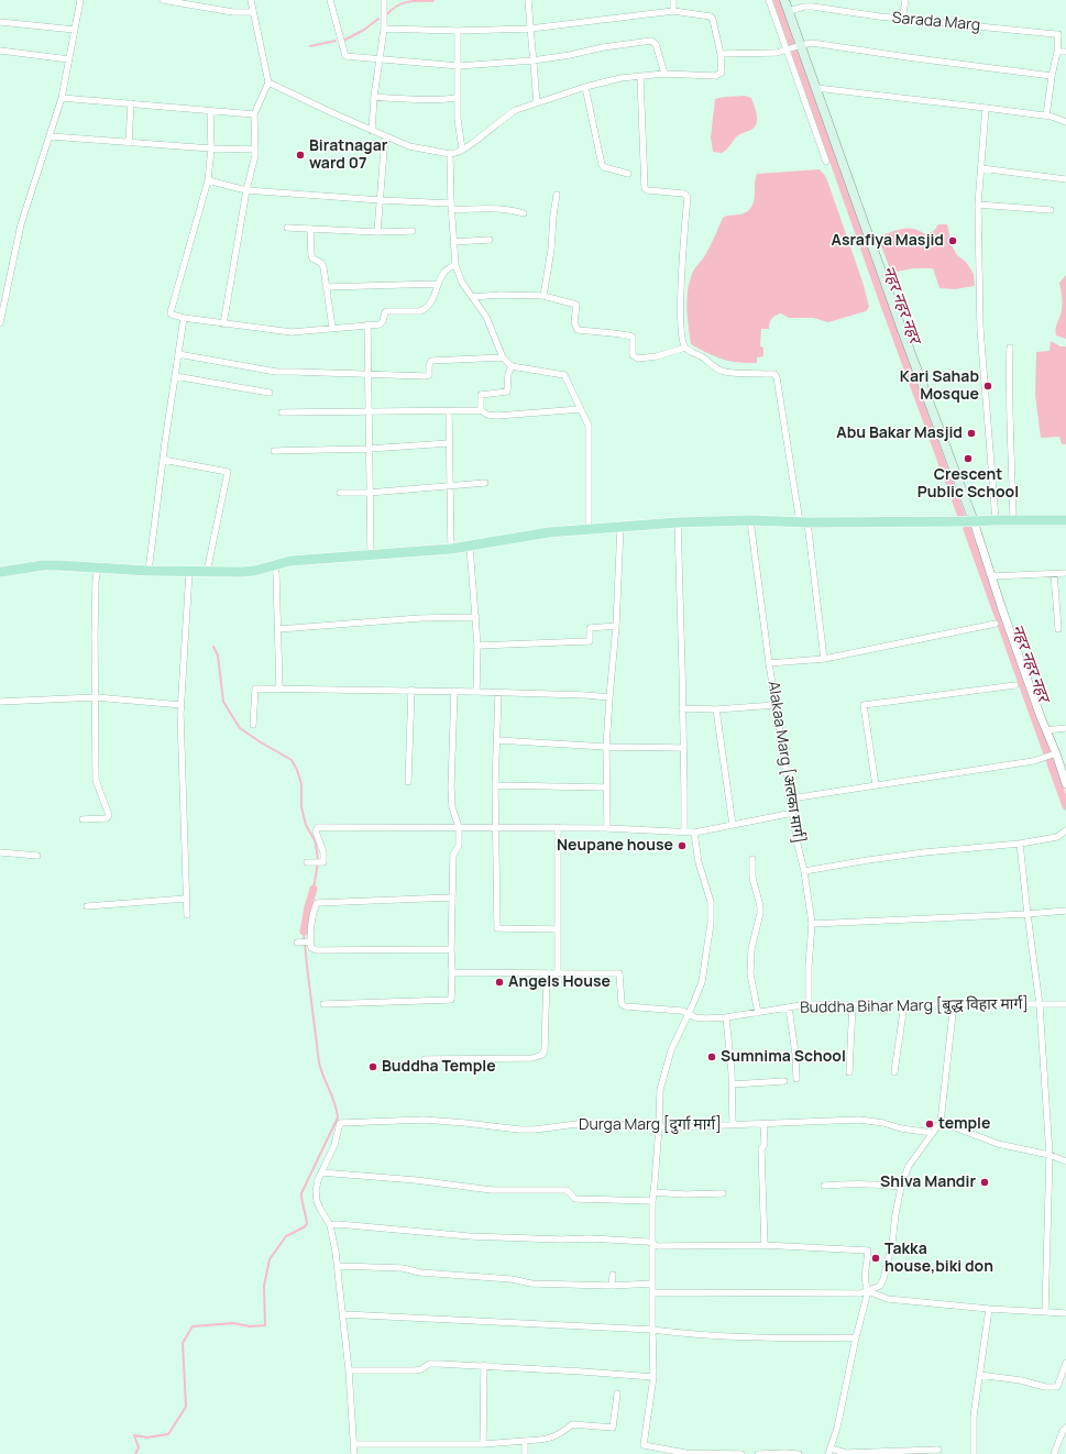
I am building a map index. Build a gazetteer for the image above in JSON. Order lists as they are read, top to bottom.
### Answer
{
  "streets": {
    "street": [
      "Sarada Marg",
      "Alakaa Marg [अलका मार्ग]",
      "Buddha Bihar Marg [बुद्ध विहार मार्ग]",
      "Durga Marg [दुर्गा मार्ग]"
    ]
  },
  "crossings": [
    ["Alakaa Marg [अलका मार्ग]", "Buddha Bihar Marg [बुद्ध विहार मार्ग]"]
  ],
  "water": ["नहर नहर नहर"],
  "places": [
    "Biratnagar ward 07",
    "Asrafiya Masjid",
    "Kari Sahab Mosque",
    "Abu Bakar Masjid",
    "Crescent Public School",
    "Neupane house",
    "Angels House",
    "Sumnima School",
    "Buddha Temple",
    "temple",
    "Shiva Mandir",
    "Takka house,biki don"
  ]
}
